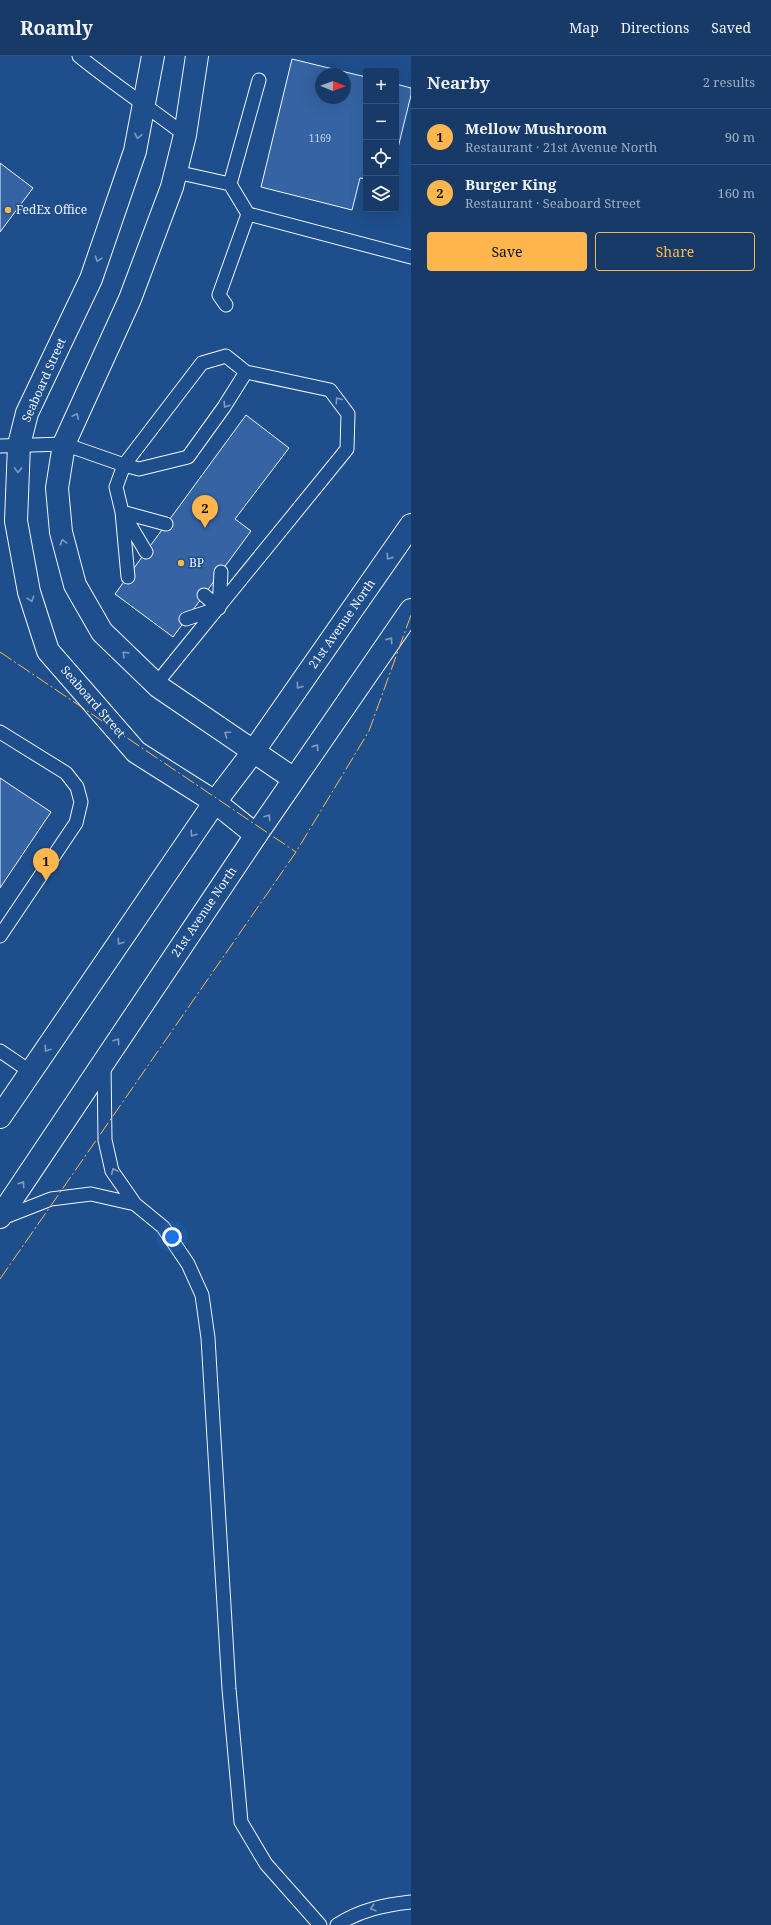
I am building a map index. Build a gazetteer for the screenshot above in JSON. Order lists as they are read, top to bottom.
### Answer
{
  "streets": {
    "street": ["Seaboard Street", "21st Avenue North"]
  },
  "crossings": [
    ["Seaboard Street", "21st Avenue North"]
  ],
  "places": ["FedEx Office", "BP"],
  "house_numbers": ["1169"],
  "north": "right",
  "page": {
    "header": "Roamly",
    "nav": ["Map", "Directions", "Saved"],
    "heading": ["Nearby", "2 results"],
    "map_buttons": ["+", "−"],
    "list": [
      {
        "mark": "1",
        "name": "Mellow Mushroom",
        "note": "Restaurant · 21st Avenue North",
        "value": "90 m"
      },
      {
        "mark": "2",
        "name": "Burger King",
        "note": "Restaurant · Seaboard Street",
        "value": "160 m"
      }
    ],
    "buttons": ["Save", "Share"],
    "pins": ["2", "1"]
  }
}
